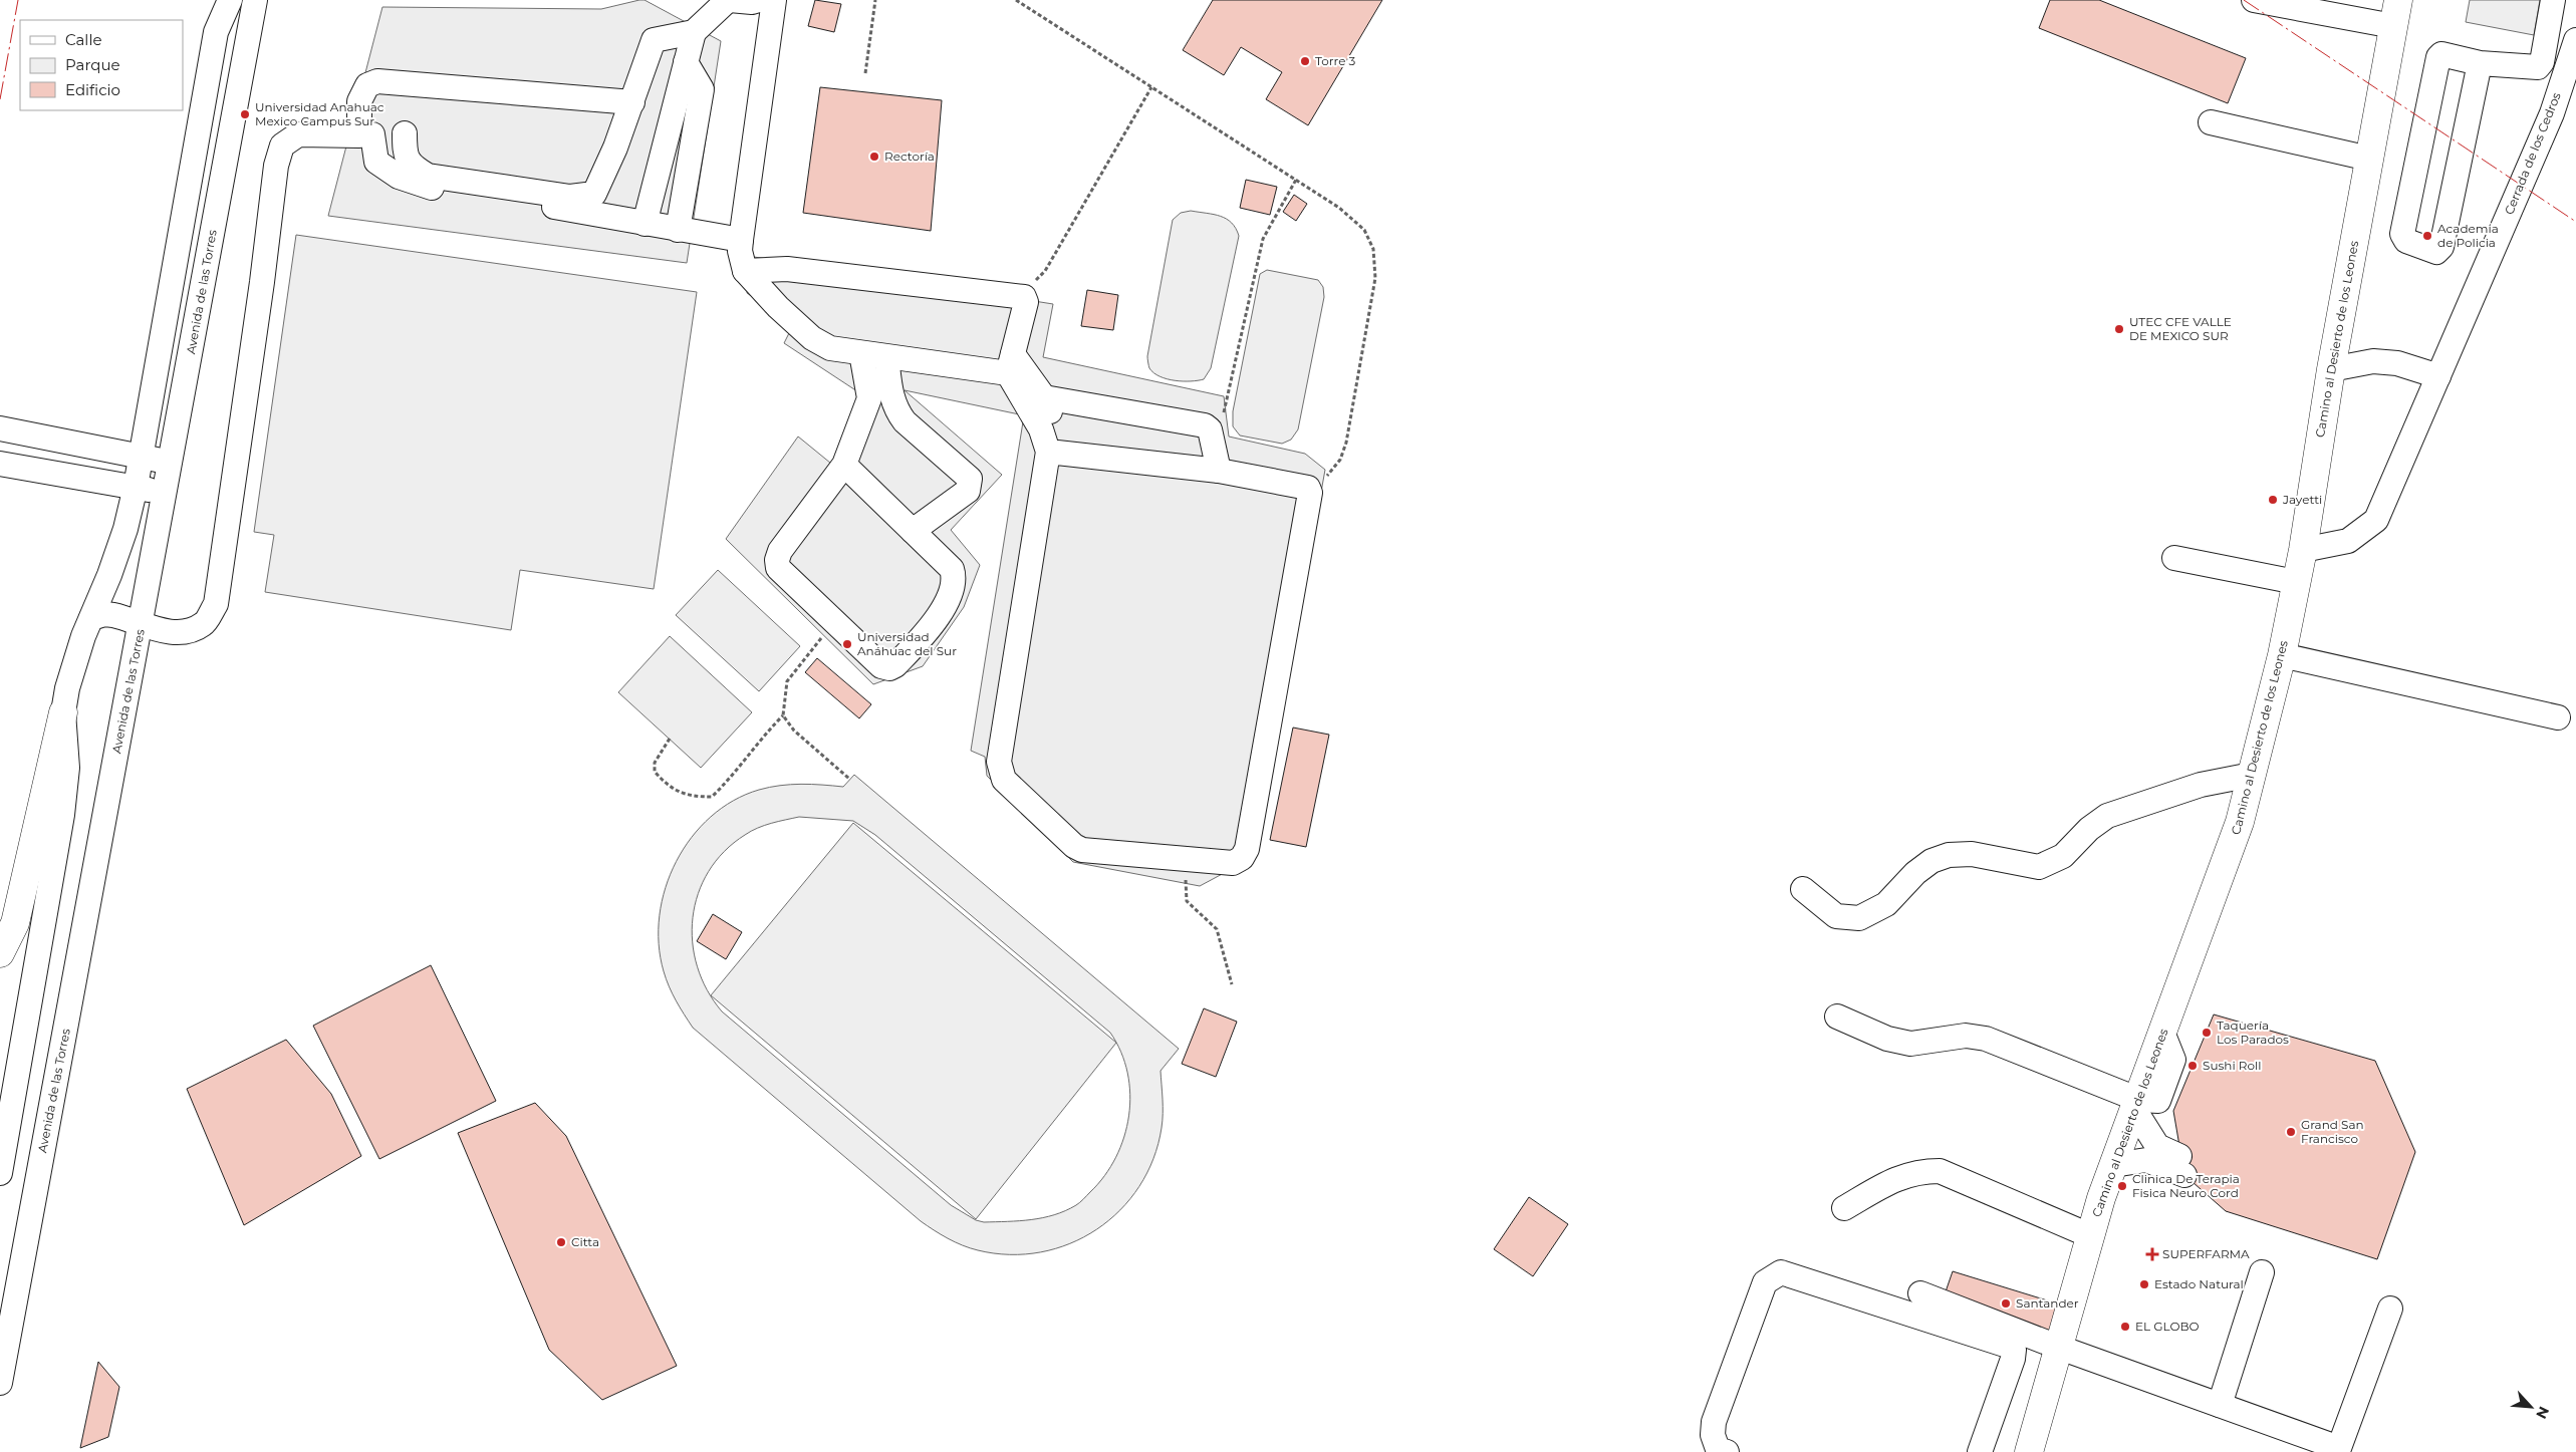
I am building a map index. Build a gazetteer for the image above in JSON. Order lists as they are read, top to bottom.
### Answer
{
  "streets": {
    "main road": ["Camino al Desierto de los Leones"],
    "street": ["Cerrada de los Cedros", "Avenida de las Torres"]
  },
  "crossings": [
    ["Cerrada de los Cedros", "Camino al Desierto de los Leones"]
  ],
  "places": {
    "other": [
      "Torre 3",
      "Universidad Anahuac Mexico Campus Sur",
      "Rectoría",
      "Academia de Policia",
      "UTEC CFE VALLE DE MEXICO SUR",
      "Jayetti",
      "Universidad Anáhuac del Sur",
      "Taquería Los Parados",
      "Sushi Roll",
      "Grand San Francisco",
      "Clinica De Terapia Fisica Neuro Cord",
      "Citta",
      "Estado Natural",
      "Santander",
      "EL GLOBO"
    ],
    "health": ["SUPERFARMA"]
  },
  "legend": ["Calle", "Parque", "Edificio"],
  "north": "bottom right"
}
